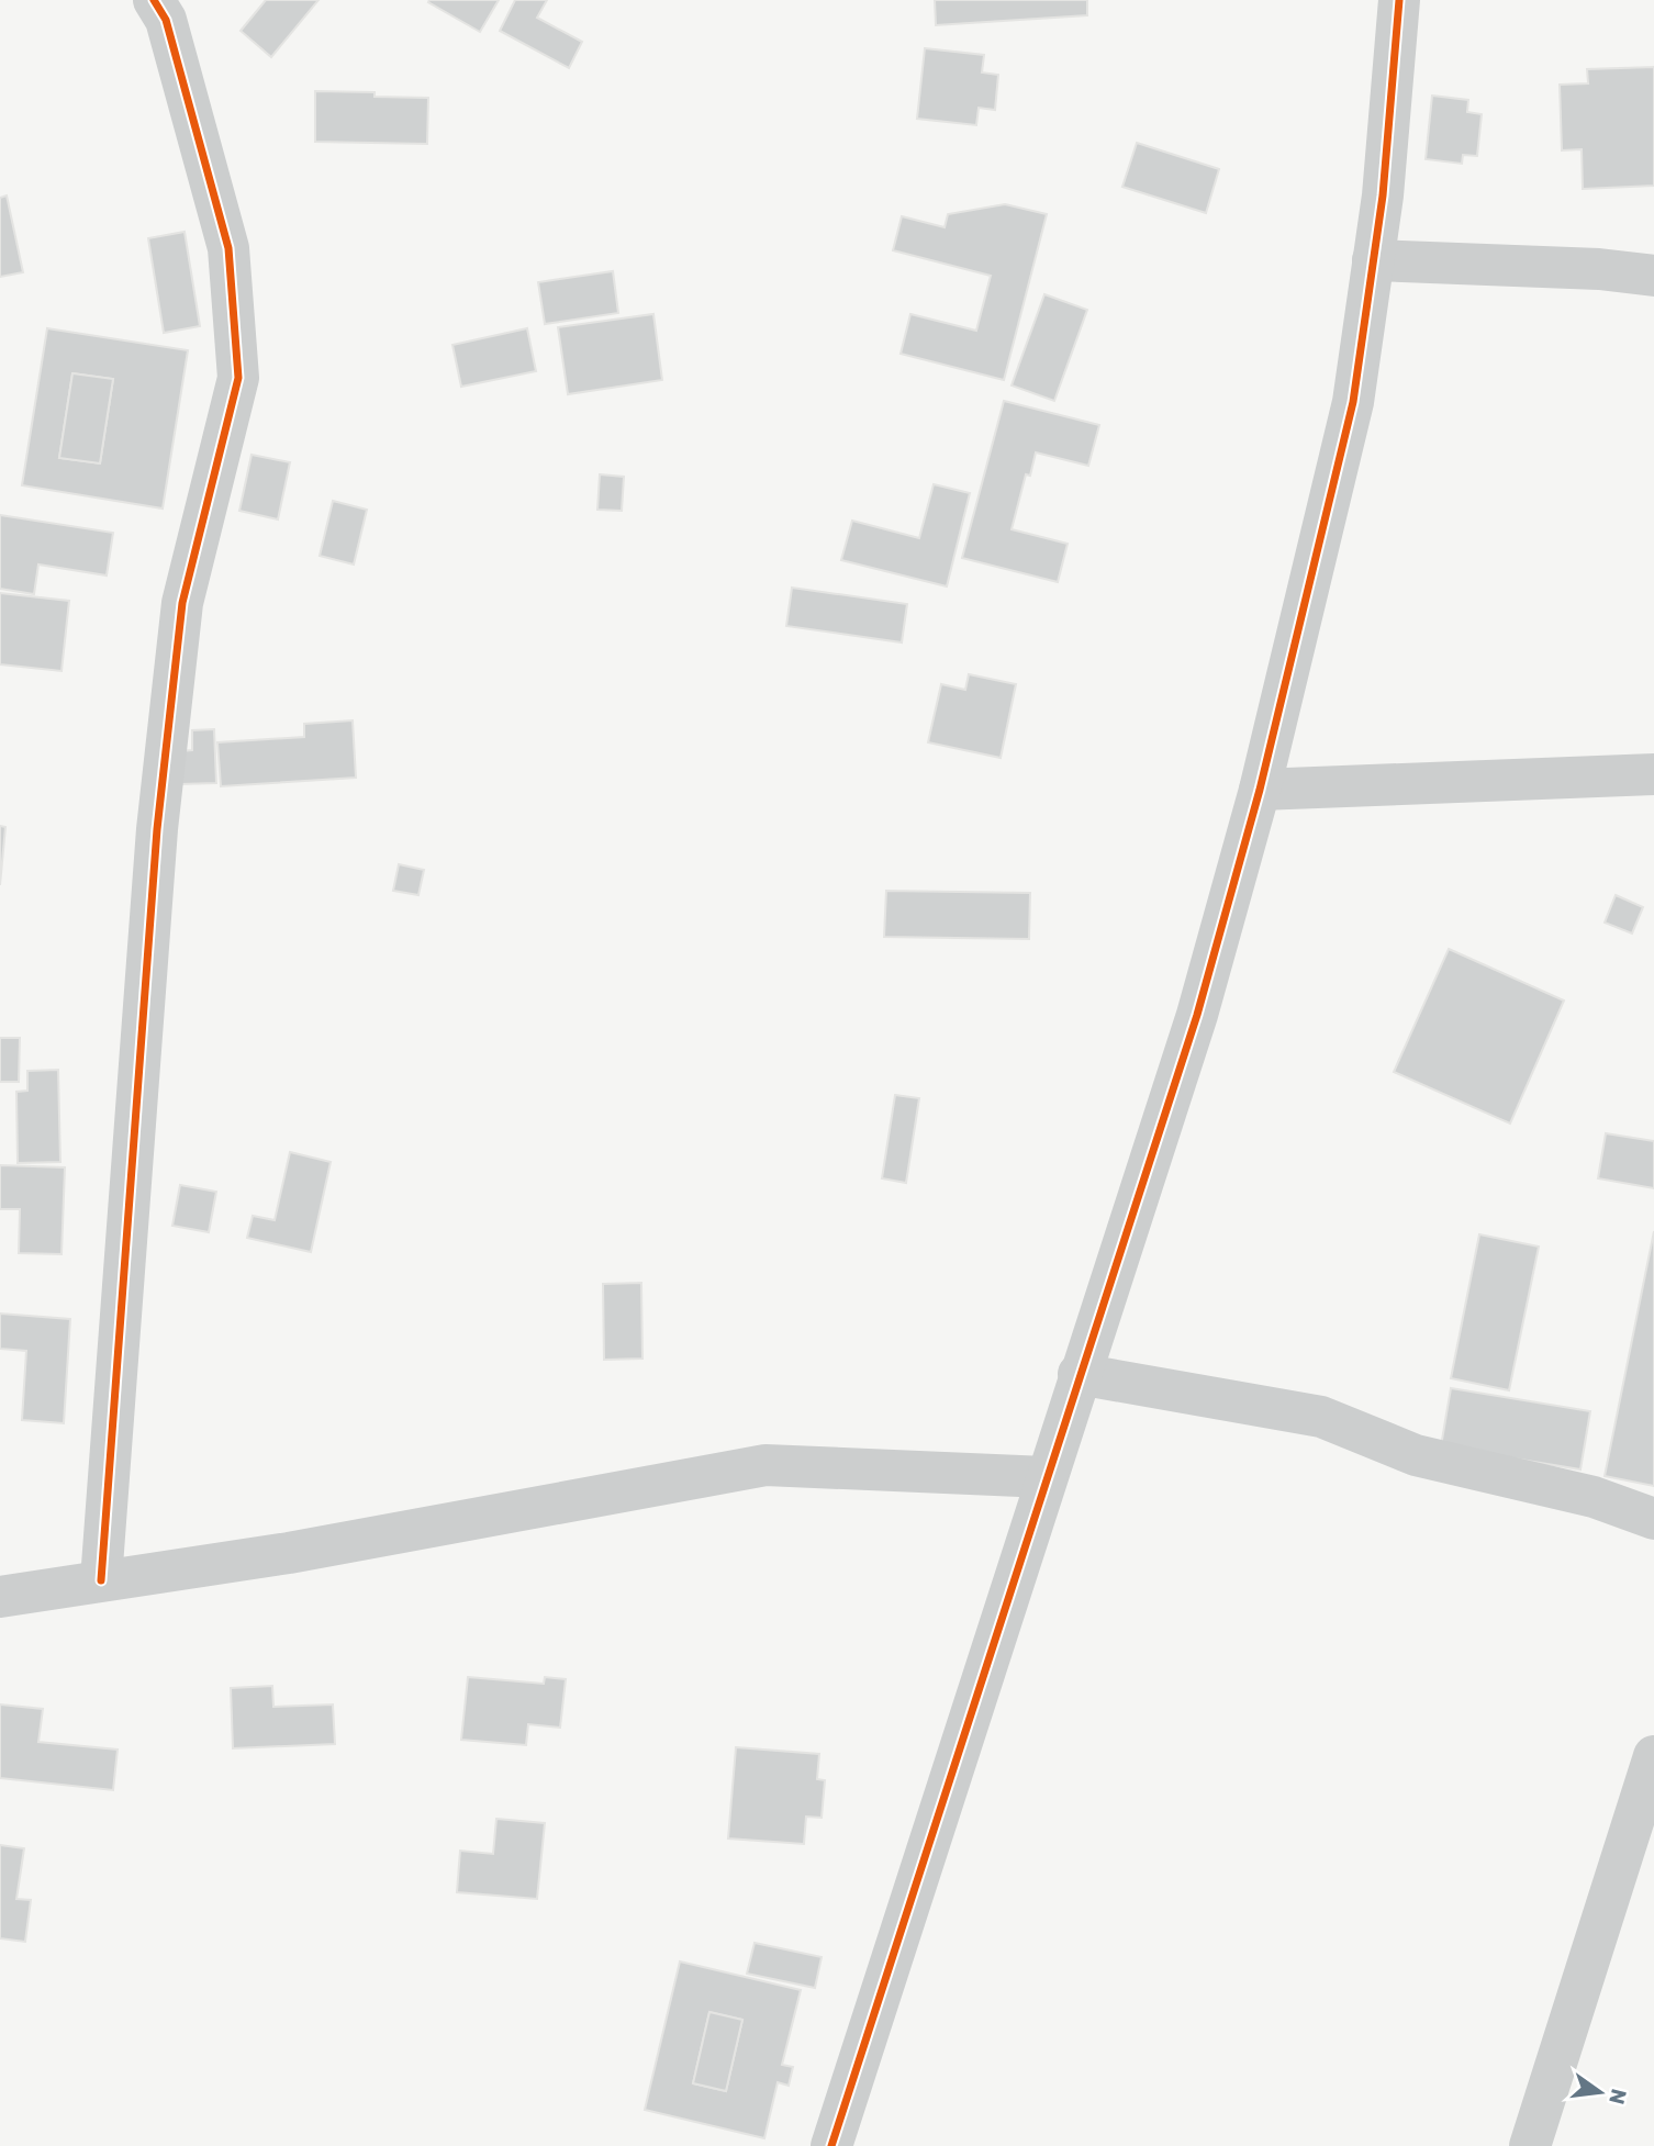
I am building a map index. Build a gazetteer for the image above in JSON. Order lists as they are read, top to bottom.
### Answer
{
  "north": "right"
}
